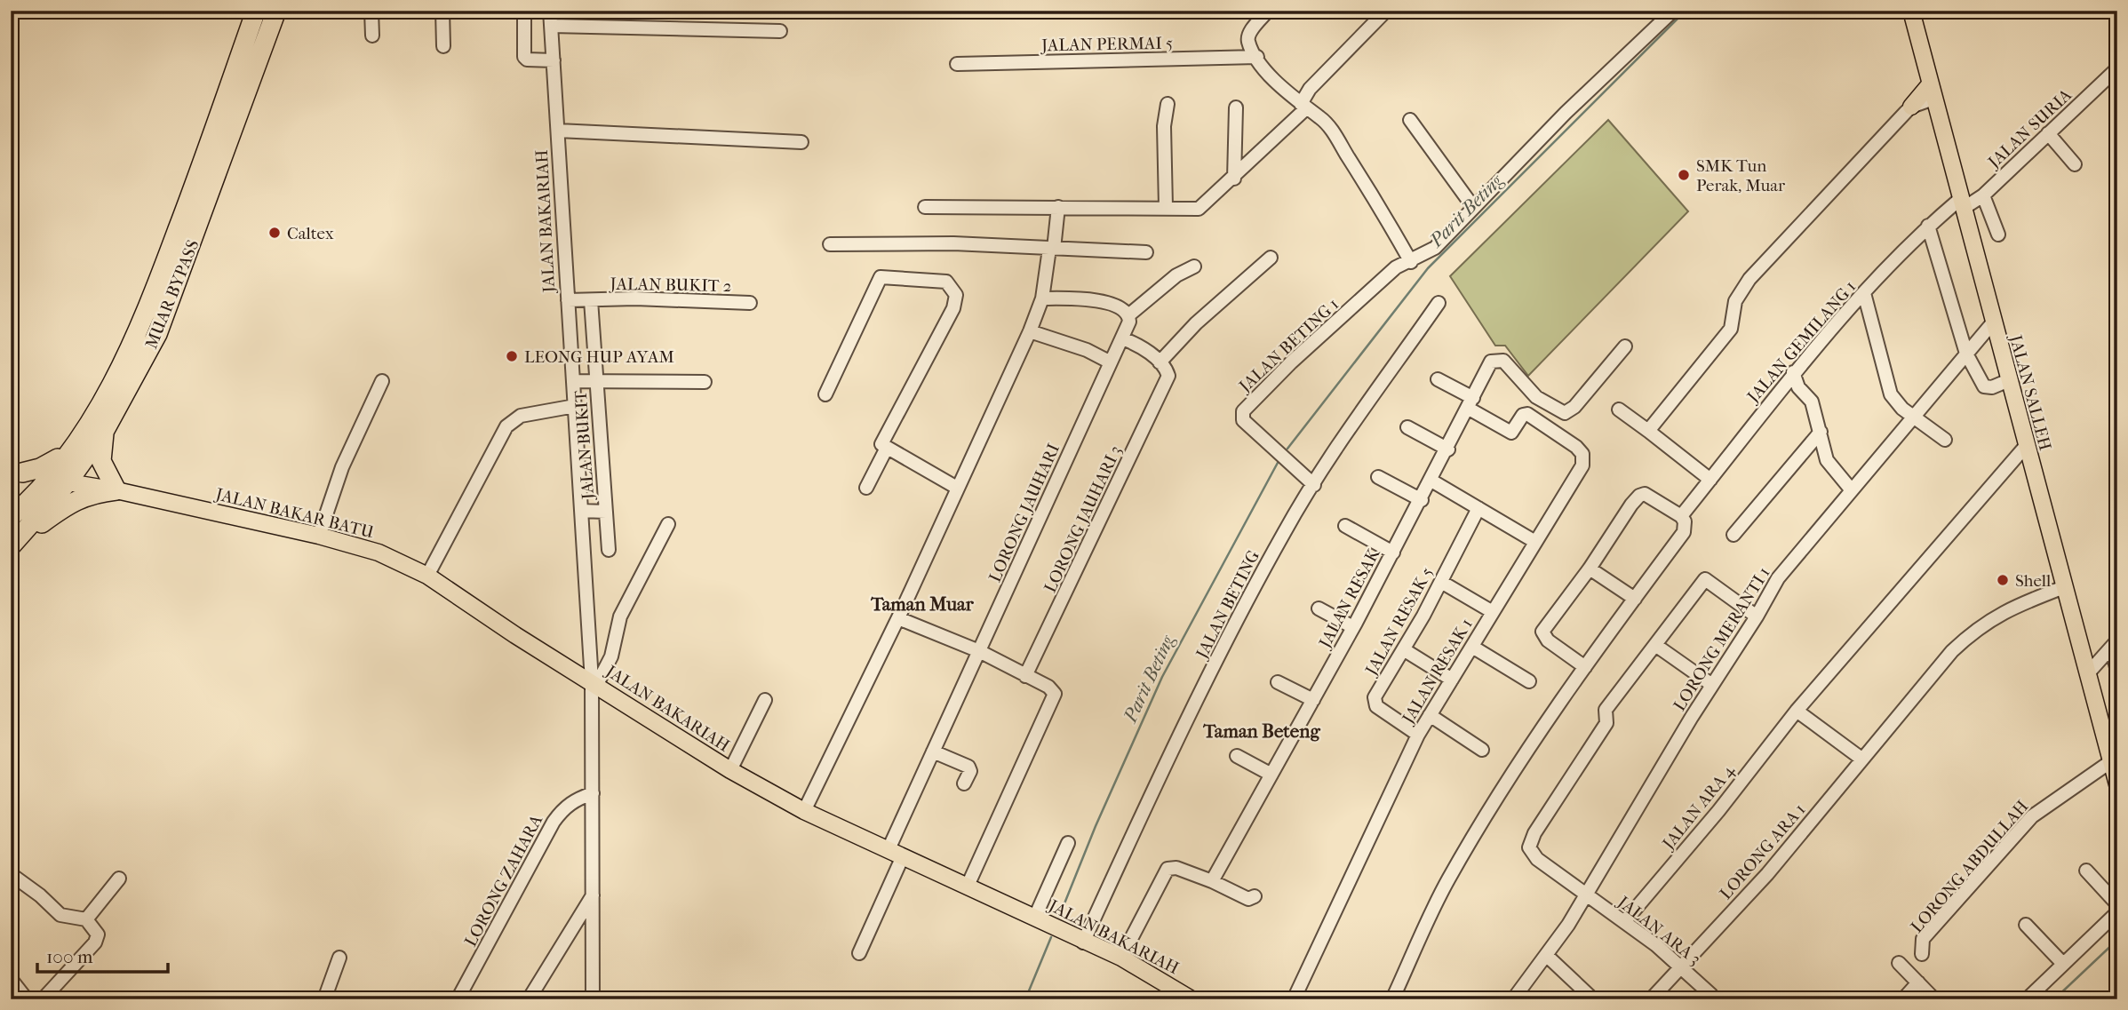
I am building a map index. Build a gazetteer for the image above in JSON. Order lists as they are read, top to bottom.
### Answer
{
  "streets": {
    "highway": ["MUAR BYPASS"],
    "main road": ["JALAN BAKARIAH", "JALAN SALLEH", "JALAN BAKAR BATU"],
    "street": [
      "JALAN PERMAI 5",
      "JALAN SURIA",
      "JALAN BUKIT 2",
      "JALAN GEMILANG 1",
      "JALAN BETING 1",
      "JALAN BUKIT",
      "LORONG JAUHARI",
      "LORONG JAUHARI 3",
      "JALAN RESAK",
      "JALAN BETING",
      "JALAN RESAK 5",
      "LORONG MERANTI 1",
      "JALAN RESAK 1",
      "JALAN ARA 4",
      "LORONG ARA 1",
      "LORONG ABDULLAH",
      "LORONG ZAHARA",
      "JALAN ARA 3"
    ]
  },
  "crossings": [
    ["JALAN SURIA", "JALAN GEMILANG 1"],
    ["JALAN SURIA", "JALAN SALLEH"],
    ["JALAN BAKARIAH", "JALAN BUKIT 2"],
    ["JALAN BAKARIAH", "JALAN BAKAR BATU"],
    ["JALAN BAKARIAH", "LORONG JAUHARI"],
    ["JALAN BAKARIAH", "JALAN BETING"],
    ["JALAN BUKIT 2", "JALAN BUKIT"],
    ["MUAR BYPASS", "JALAN BAKAR BATU"],
    ["JALAN GEMILANG 1", "JALAN SALLEH"],
    ["JALAN BETING 1", "JALAN BETING"],
    ["JALAN SALLEH", "LORONG MERANTI 1"],
    ["JALAN SALLEH", "JALAN ARA 4"],
    ["JALAN SALLEH", "LORONG ARA 1"],
    ["JALAN SALLEH", "LORONG ABDULLAH"],
    ["JALAN RESAK", "JALAN RESAK 1"],
    ["JALAN RESAK 5", "JALAN RESAK 1"],
    ["LORONG MERANTI 1", "JALAN ARA 3"],
    ["JALAN ARA 4", "JALAN ARA 3"],
    ["LORONG ARA 1", "JALAN ARA 3"]
  ],
  "districts": ["Taman Muar", "Taman Beteng"],
  "water": ["Parit Beting"],
  "places": [
    "SMK Tun Perak, Muar",
    "Caltex",
    "LEONG HUP AYAM",
    "Shell"
  ],
  "scale_bar": "100 m"
}
